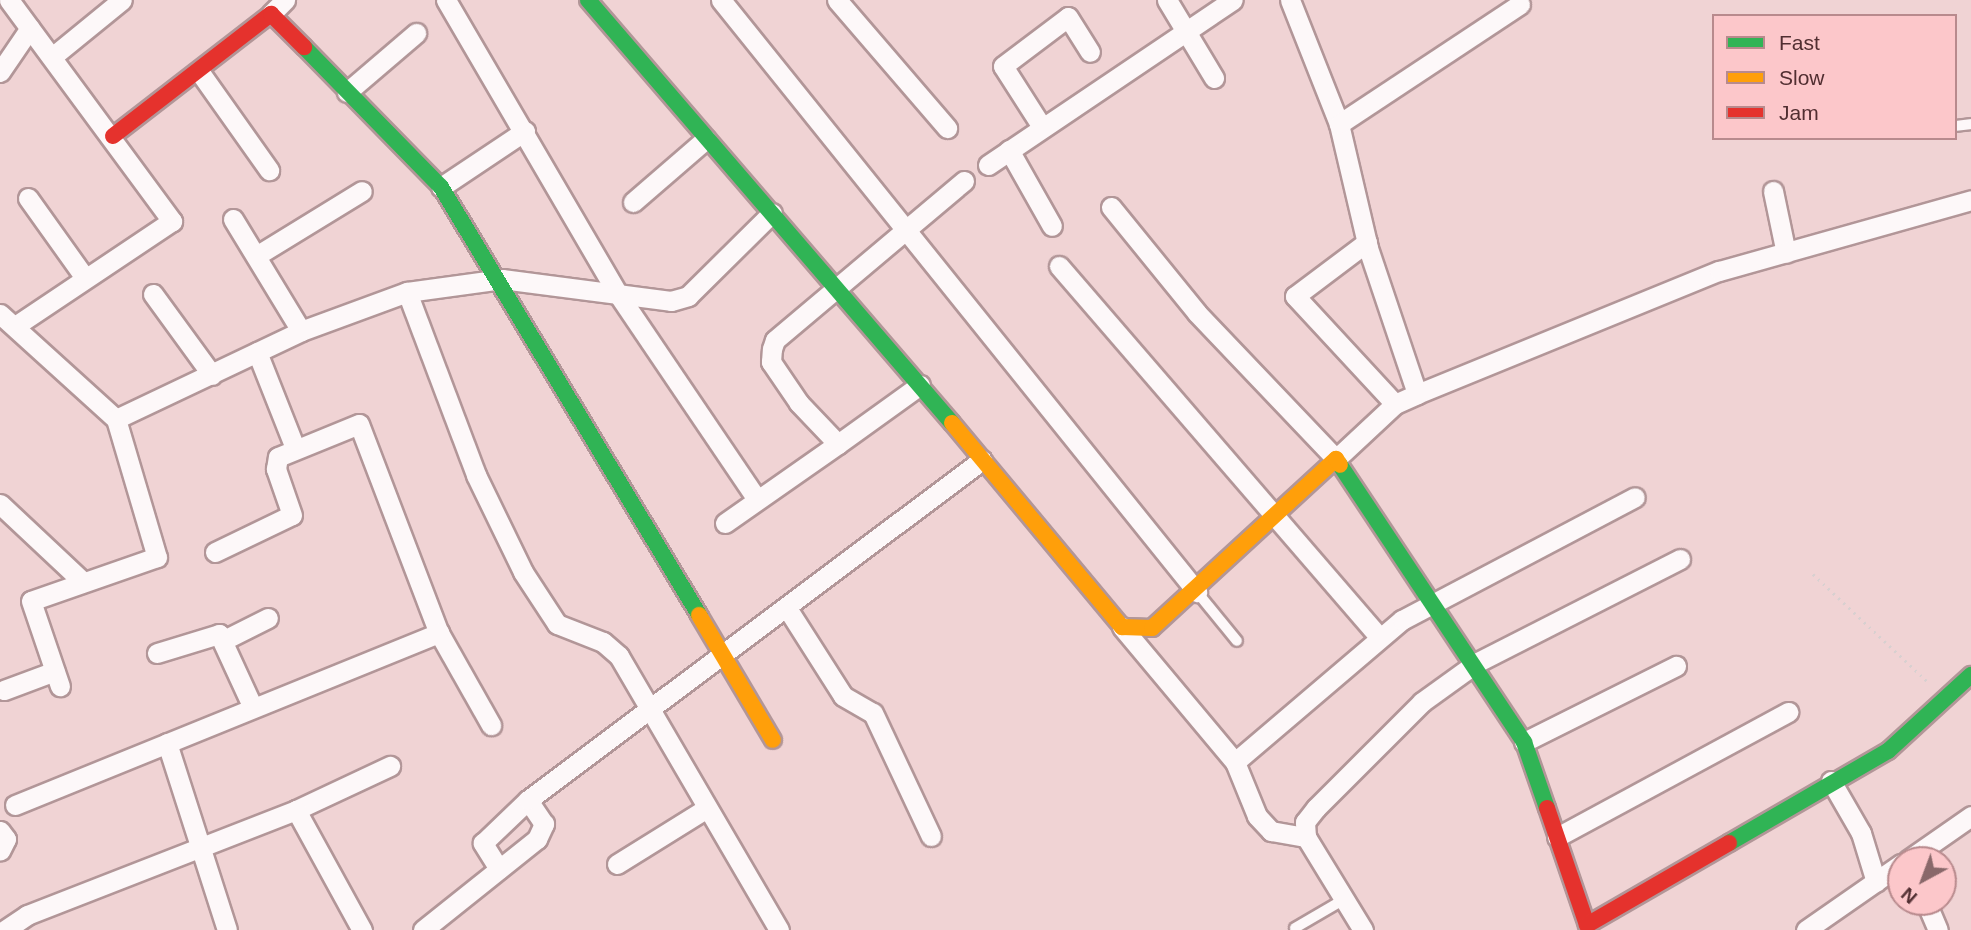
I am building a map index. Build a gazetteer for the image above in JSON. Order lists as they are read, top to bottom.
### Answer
{
  "legend": ["Fast", "Slow", "Jam"],
  "north": "bottom left"
}
